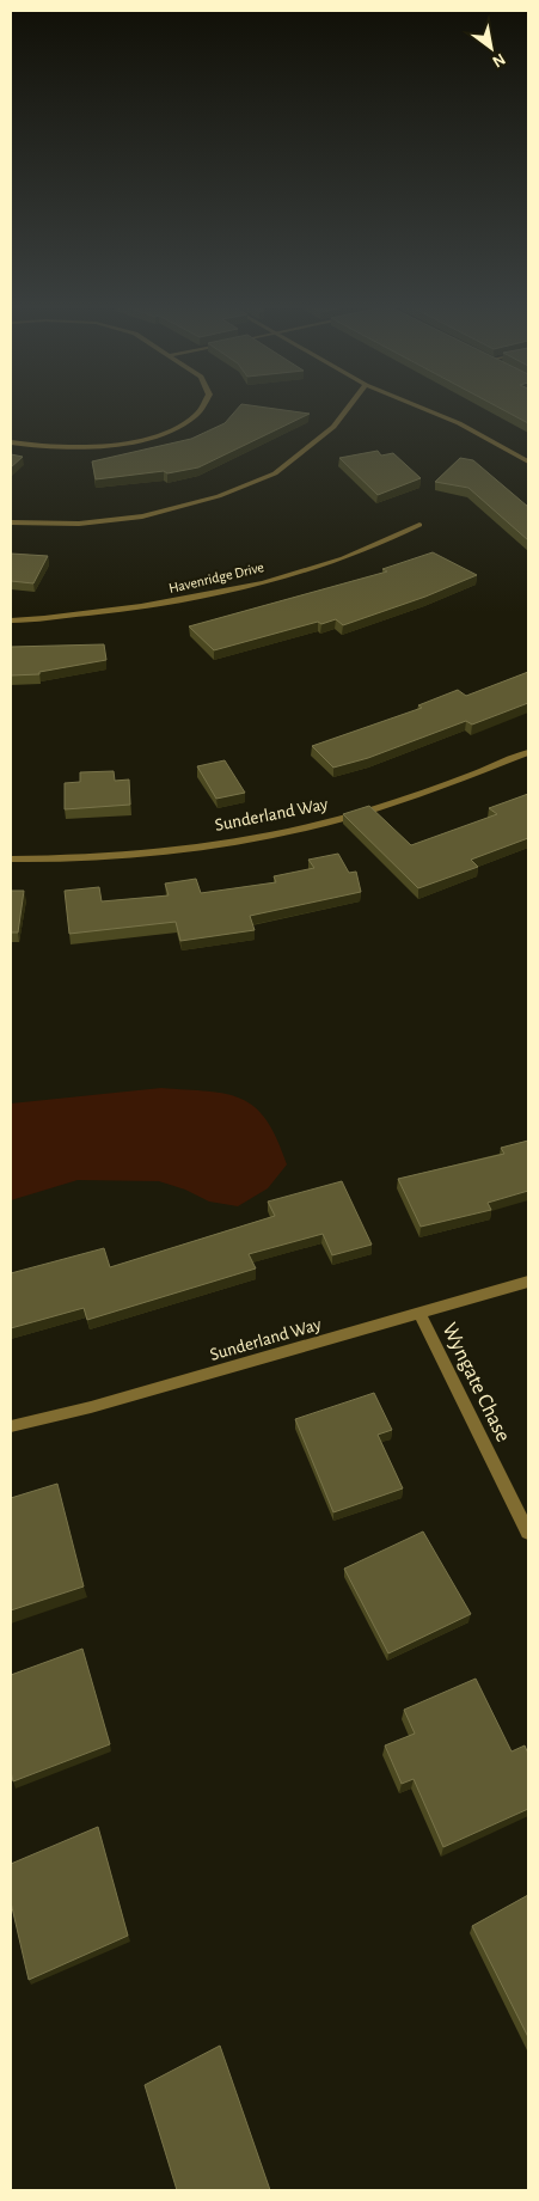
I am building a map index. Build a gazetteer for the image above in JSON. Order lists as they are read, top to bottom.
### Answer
{
  "streets": {
    "street": ["Havenridge Drive", "Sunderland Way", "Wyngate Chase"]
  },
  "crossings": [
    ["Sunderland Way", "Wyngate Chase"]
  ],
  "north": "bottom right"
}
